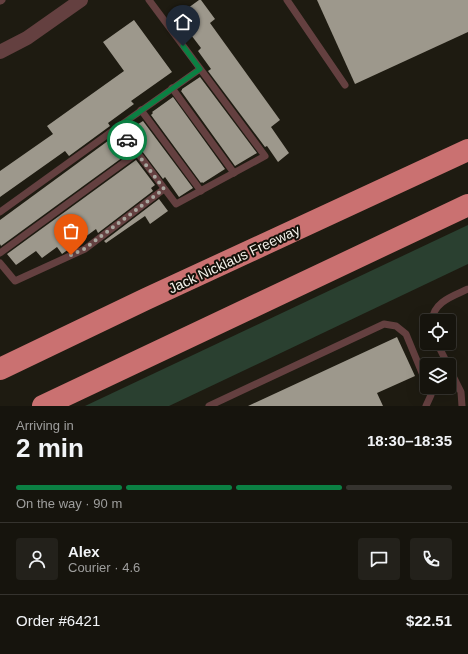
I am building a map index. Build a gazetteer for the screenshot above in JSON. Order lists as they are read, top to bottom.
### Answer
{
  "streets": {
    "highway": ["Jack Nicklaus Freeway"]
  },
  "page": {
    "heading": ["2 min", "Arriving in", "18:30–18:35"],
    "panel": [
      "Alex",
      "Courier · 4.6",
      "Order #6421",
      "$22.51"
    ],
    "bar": "On the way · 90 m"
  }
}
